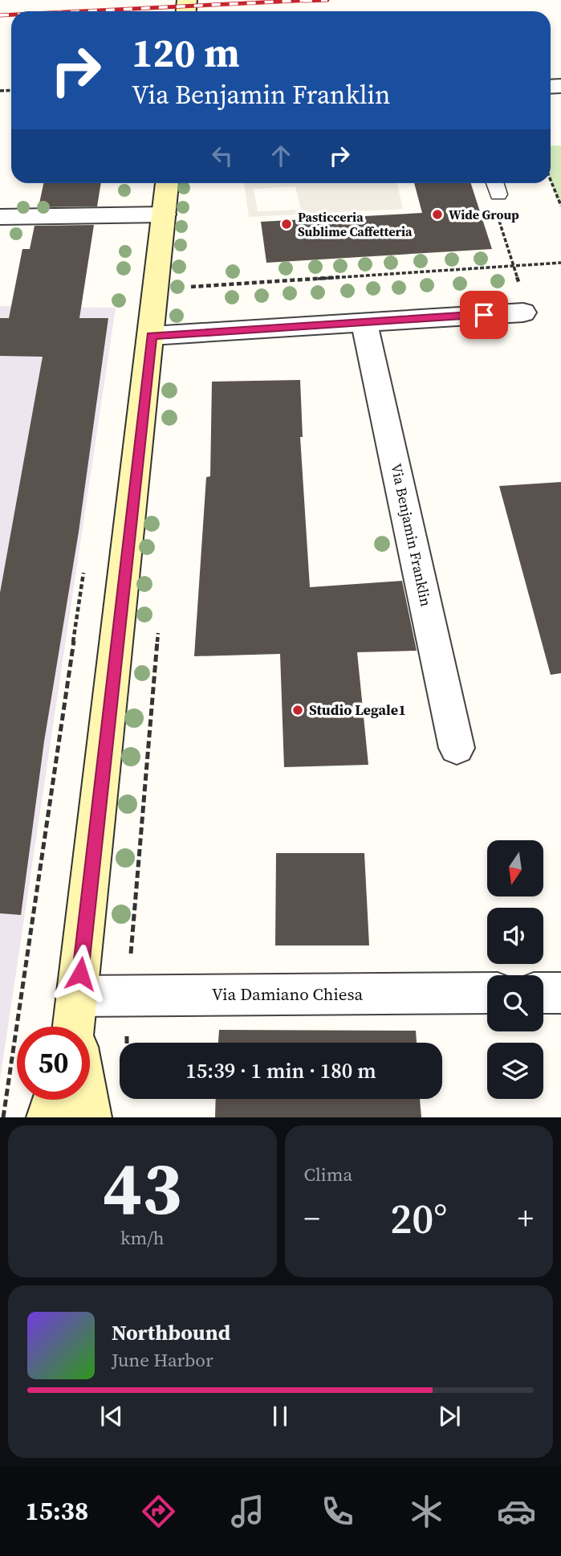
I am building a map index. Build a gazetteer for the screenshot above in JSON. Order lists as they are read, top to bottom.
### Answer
{
  "streets": {
    "street": ["Via Benjamin Franklin", "Via Damiano Chiesa"]
  },
  "places": ["Wide Group", "Pasticceria Sublime Caffetteria", "Studio Legale1"],
  "north": "bottom",
  "page": {
    "turn": ["120 m", "Via Benjamin Franklin"],
    "limit": "50",
    "trip": "15:39 · 1 min · 180 m",
    "tile": [
      ["43", "km/h"],
      "Clima"
    ],
    "heat": ["−", "20°", "+"],
    "song": ["Northbound", "June Harbor"],
    "tabs": "15:38"
  }
}
